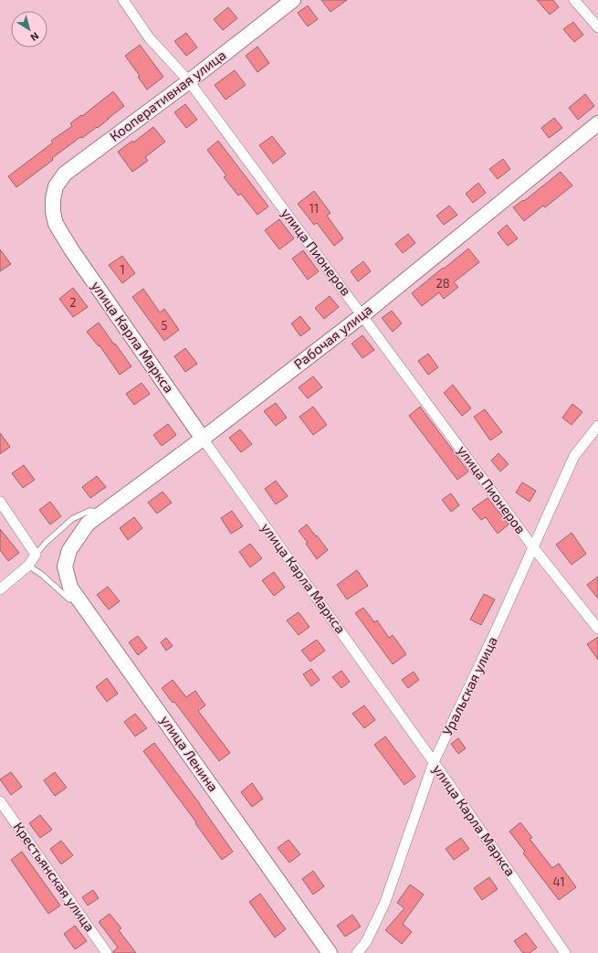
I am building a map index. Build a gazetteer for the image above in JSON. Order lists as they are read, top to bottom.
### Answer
{
  "streets": {
    "main road": [
      "Кооперативная улица",
      "улица Карла Маркса",
      "Рабочая улица",
      "улица Ленина"
    ],
    "street": ["улица Пионеров", "Уральская улица", "Крестьянская улица"]
  },
  "crossings": [
    ["Кооперативная улица", "улица Пионеров"],
    ["Кооперативная улица", "улица Карла Маркса"],
    ["улица Пионеров", "Рабочая улица"],
    ["улица Пионеров", "Уральская улица"],
    ["улица Карла Маркса", "Рабочая улица"],
    ["улица Карла Маркса", "Уральская улица"],
    ["Рабочая улица", "улица Ленина"]
  ],
  "house_numbers": [
    "11",
    "1",
    "28",
    "2",
    "5",
    "41"
  ],
  "north": "bottom right"
}
